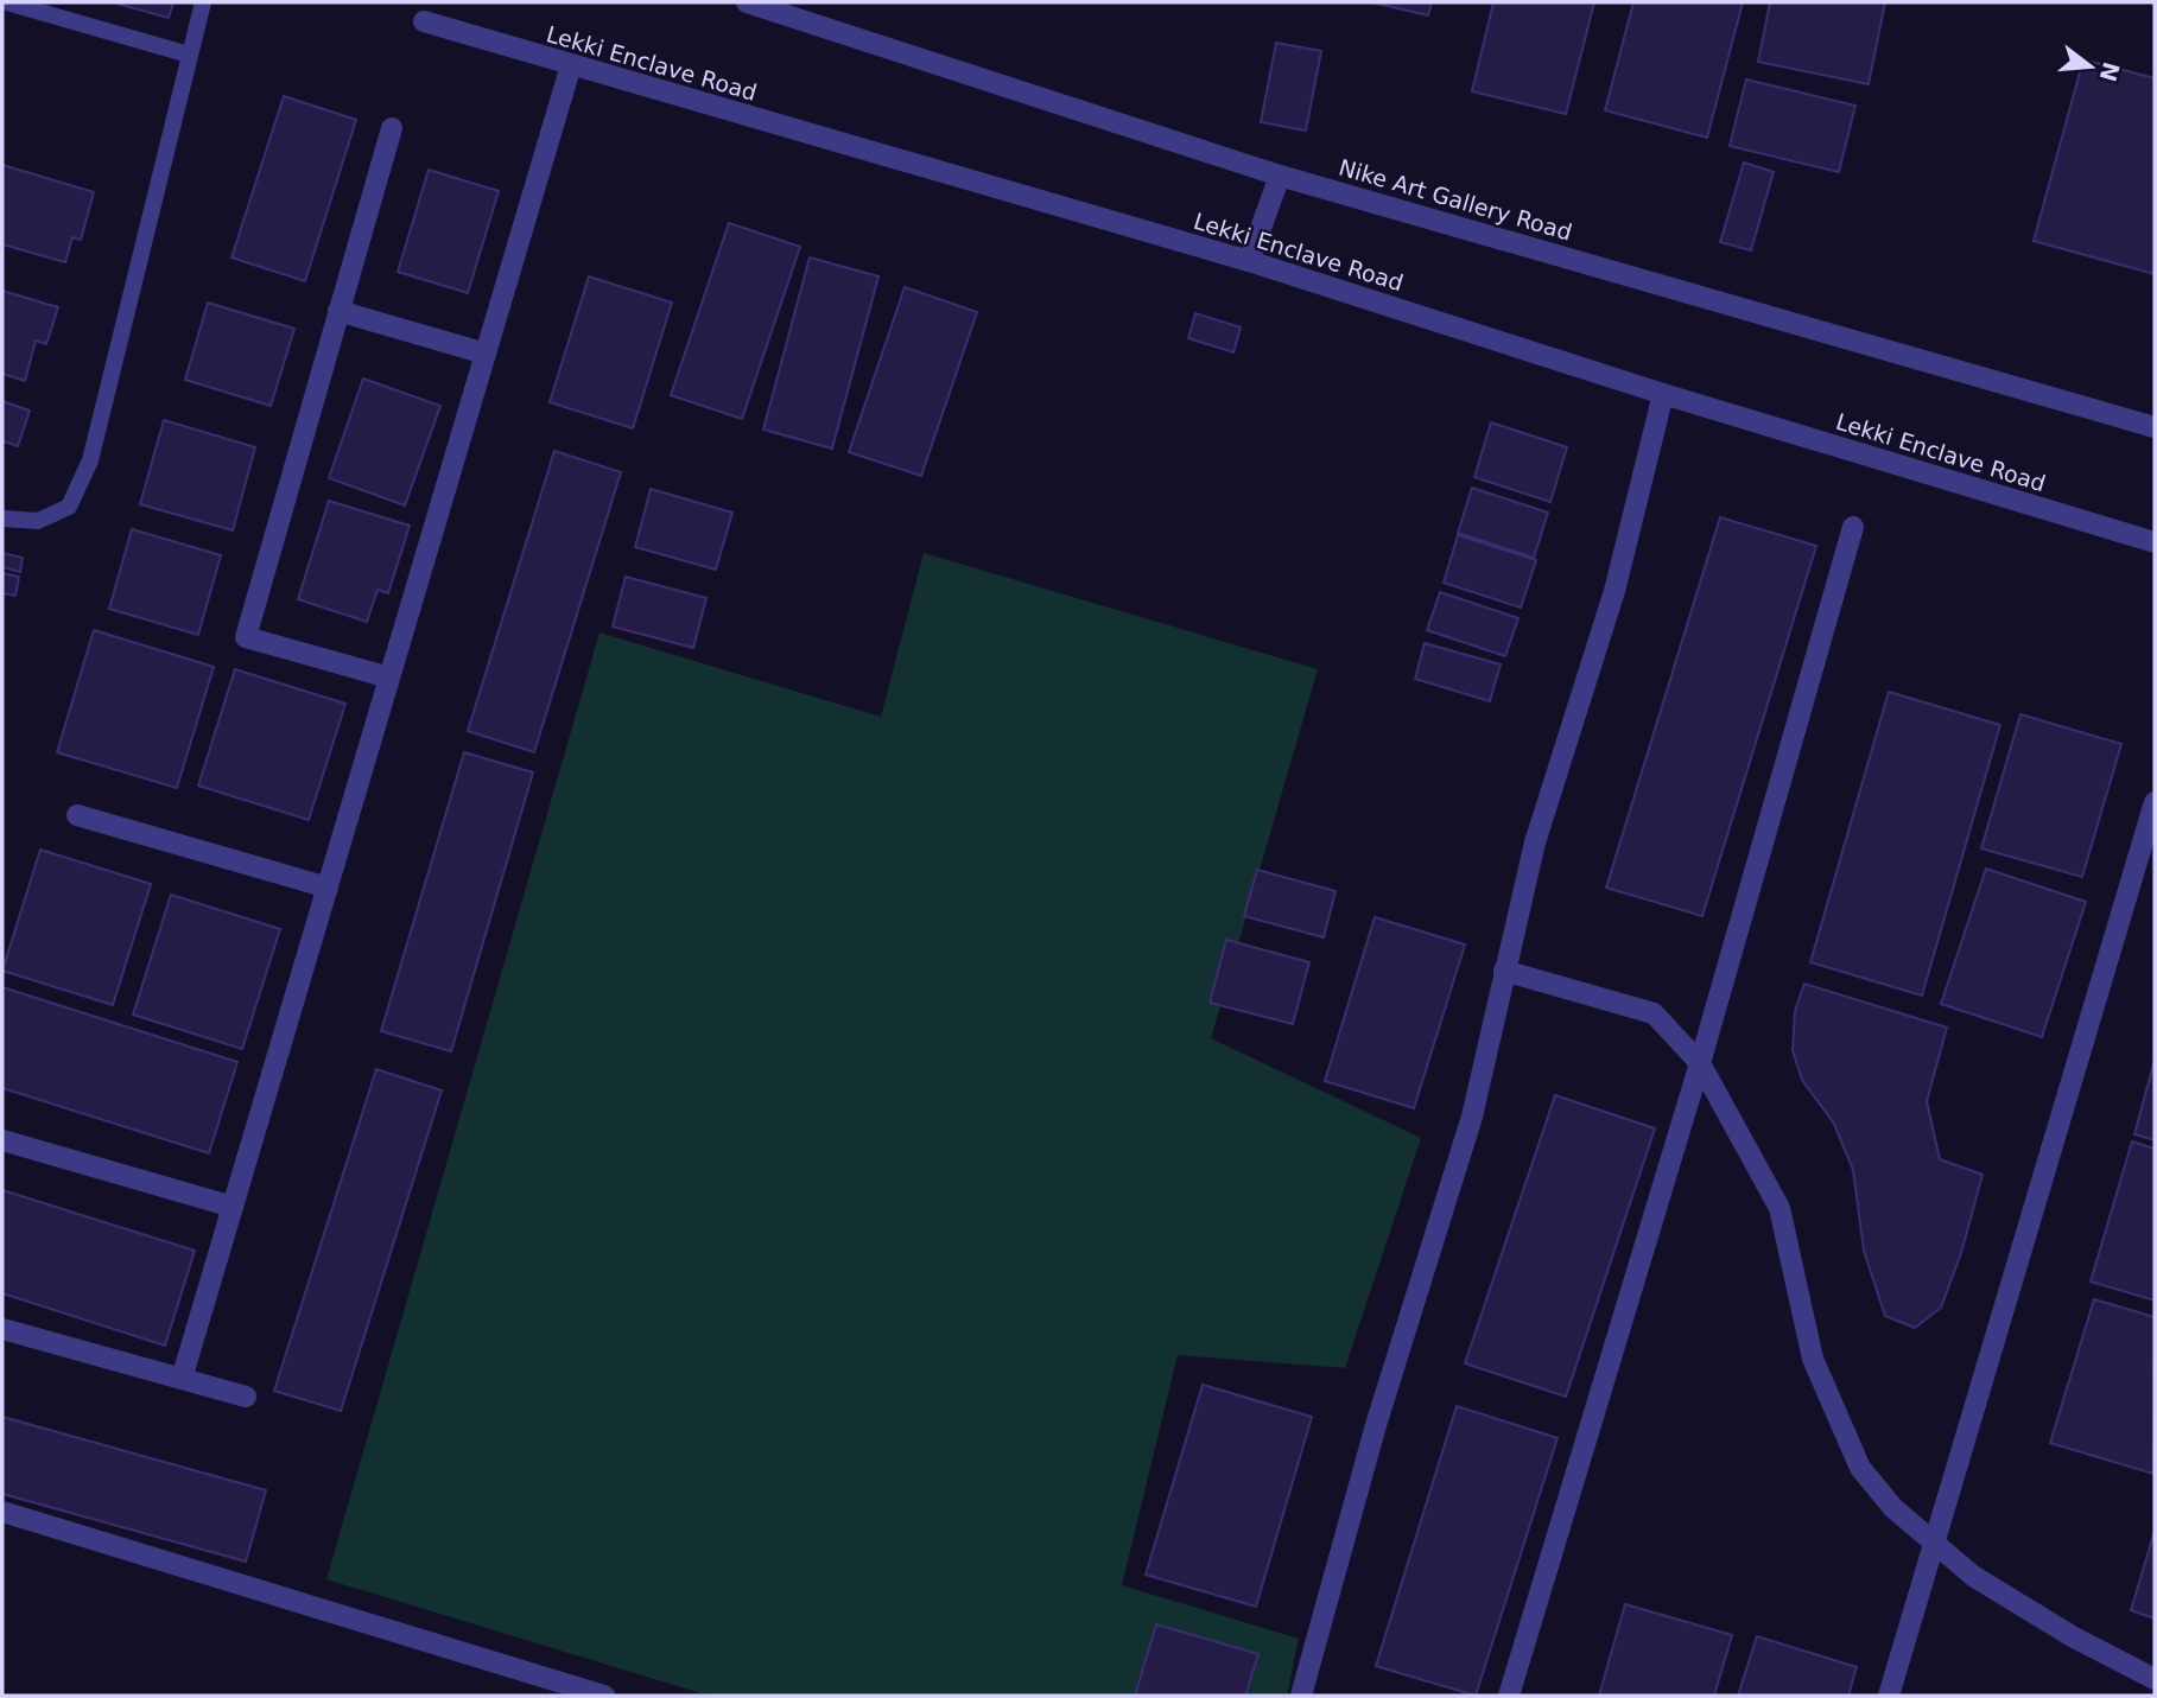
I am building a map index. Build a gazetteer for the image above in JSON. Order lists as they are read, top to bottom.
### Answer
{
  "streets": {
    "street": ["Lekki Enclave Road", "Nike Art Gallery Road"]
  },
  "north": "right"
}
